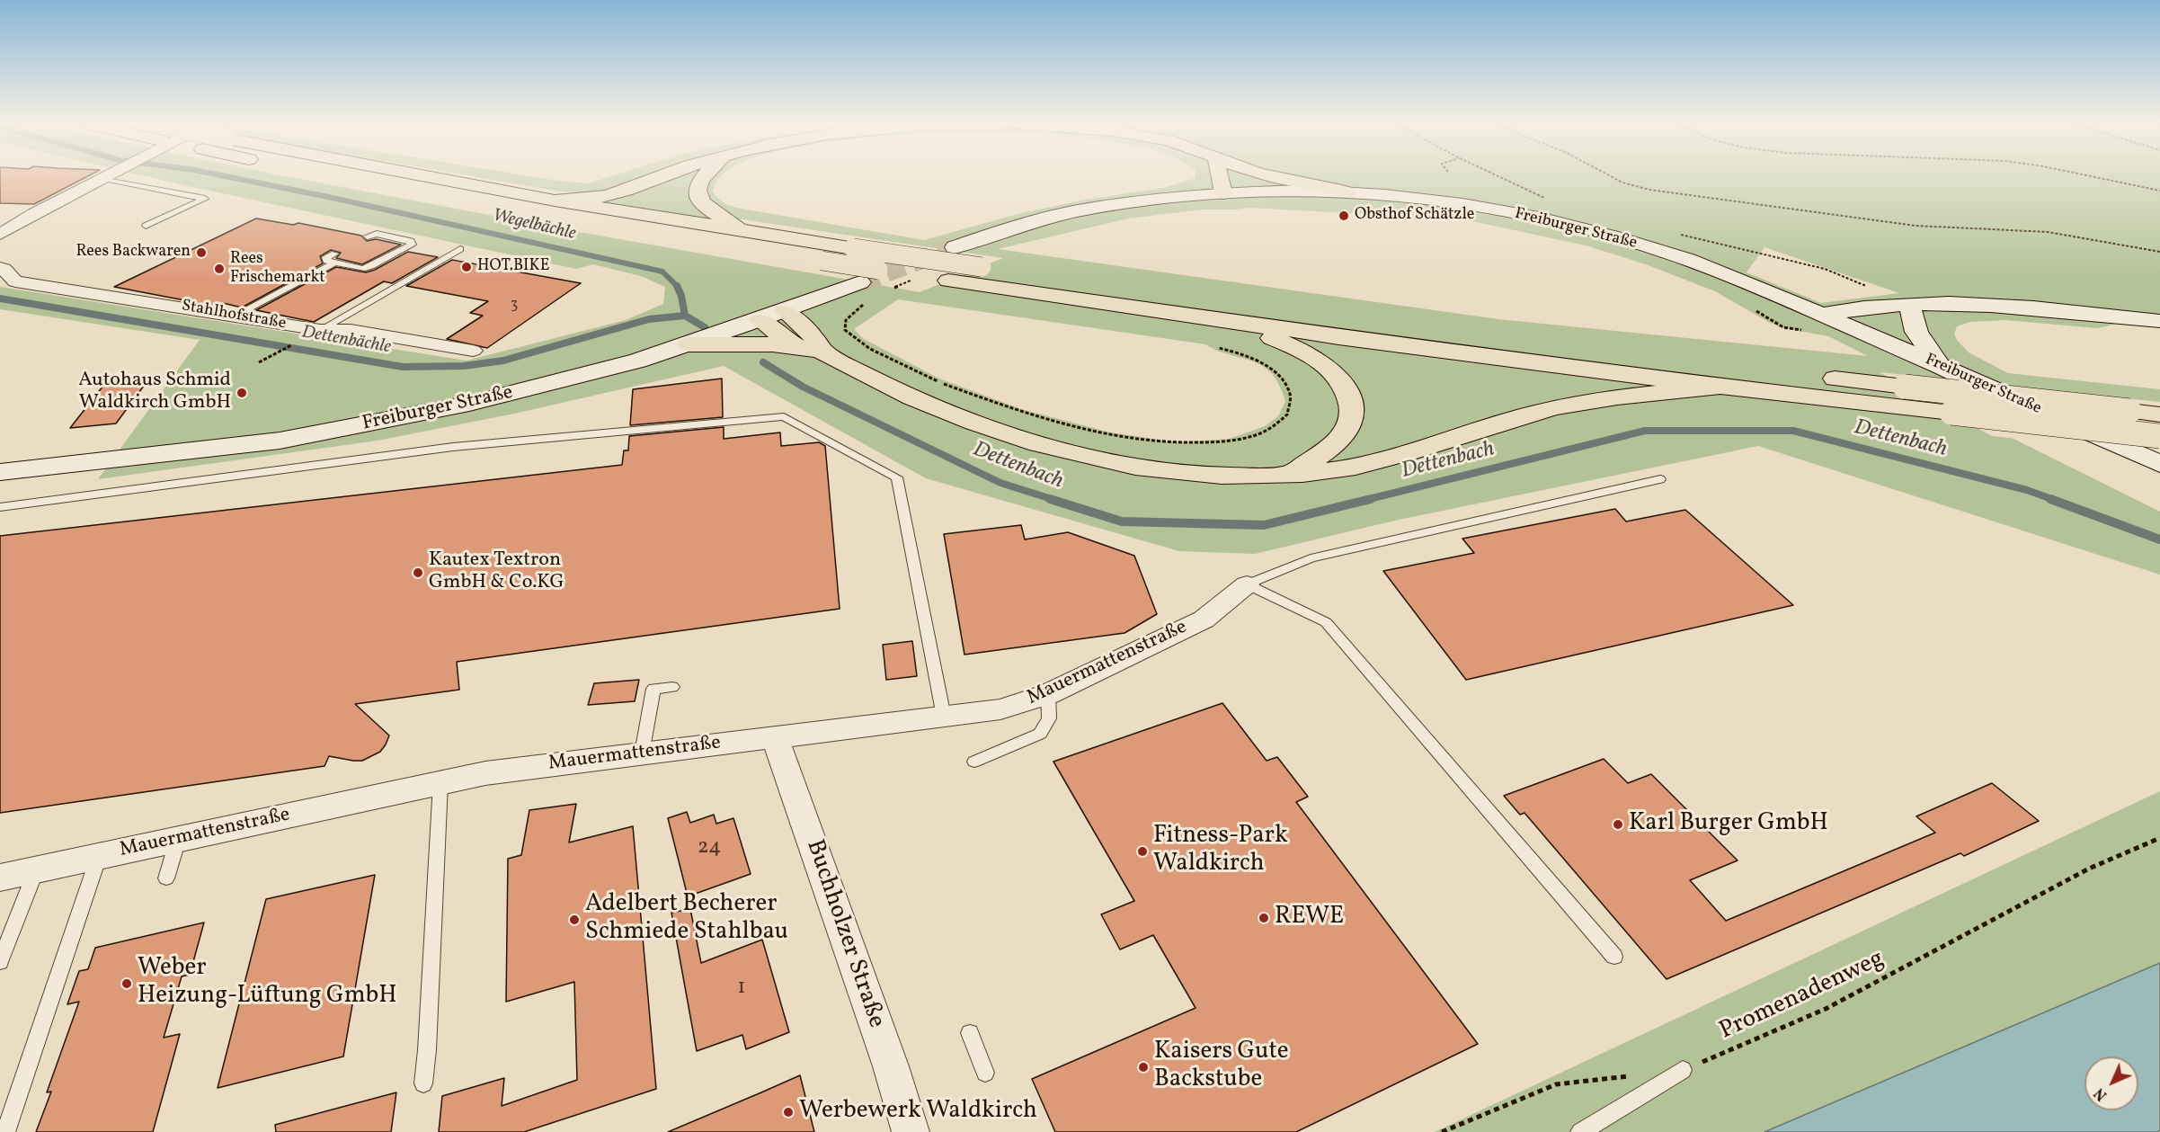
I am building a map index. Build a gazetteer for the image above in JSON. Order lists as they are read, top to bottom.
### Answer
{
  "streets": {
    "main road": ["Freiburger Straße"],
    "street": ["Stahlhofstraße", "Mauermattenstraße", "Buchholzer Straße"],
    "path": ["Promenadenweg"]
  },
  "crossings": [
    ["Mauermattenstraße", "Buchholzer Straße"]
  ],
  "water": ["Wegelbächle", "Dettenbächle", "Dettenbach"],
  "places": [
    "Obsthof Schätzle",
    "Rees Backwaren",
    "HOT.BIKE",
    "Rees Frischemarkt",
    "Autohaus Schmid Waldkirch GmbH",
    "Kautex Textron GmbH & Co.KG",
    "Karl Burger GmbH",
    "Fitness-Park Waldkirch",
    "REWE",
    "Adelbert Becherer Schmiede Stahlbau",
    "Weber Heizung-Lüftung GmbH",
    "Kaisers Gute Backstube",
    "Werbewerk Waldkirch"
  ],
  "house_numbers": ["3", "24", "1"],
  "north": "bottom left"
}
